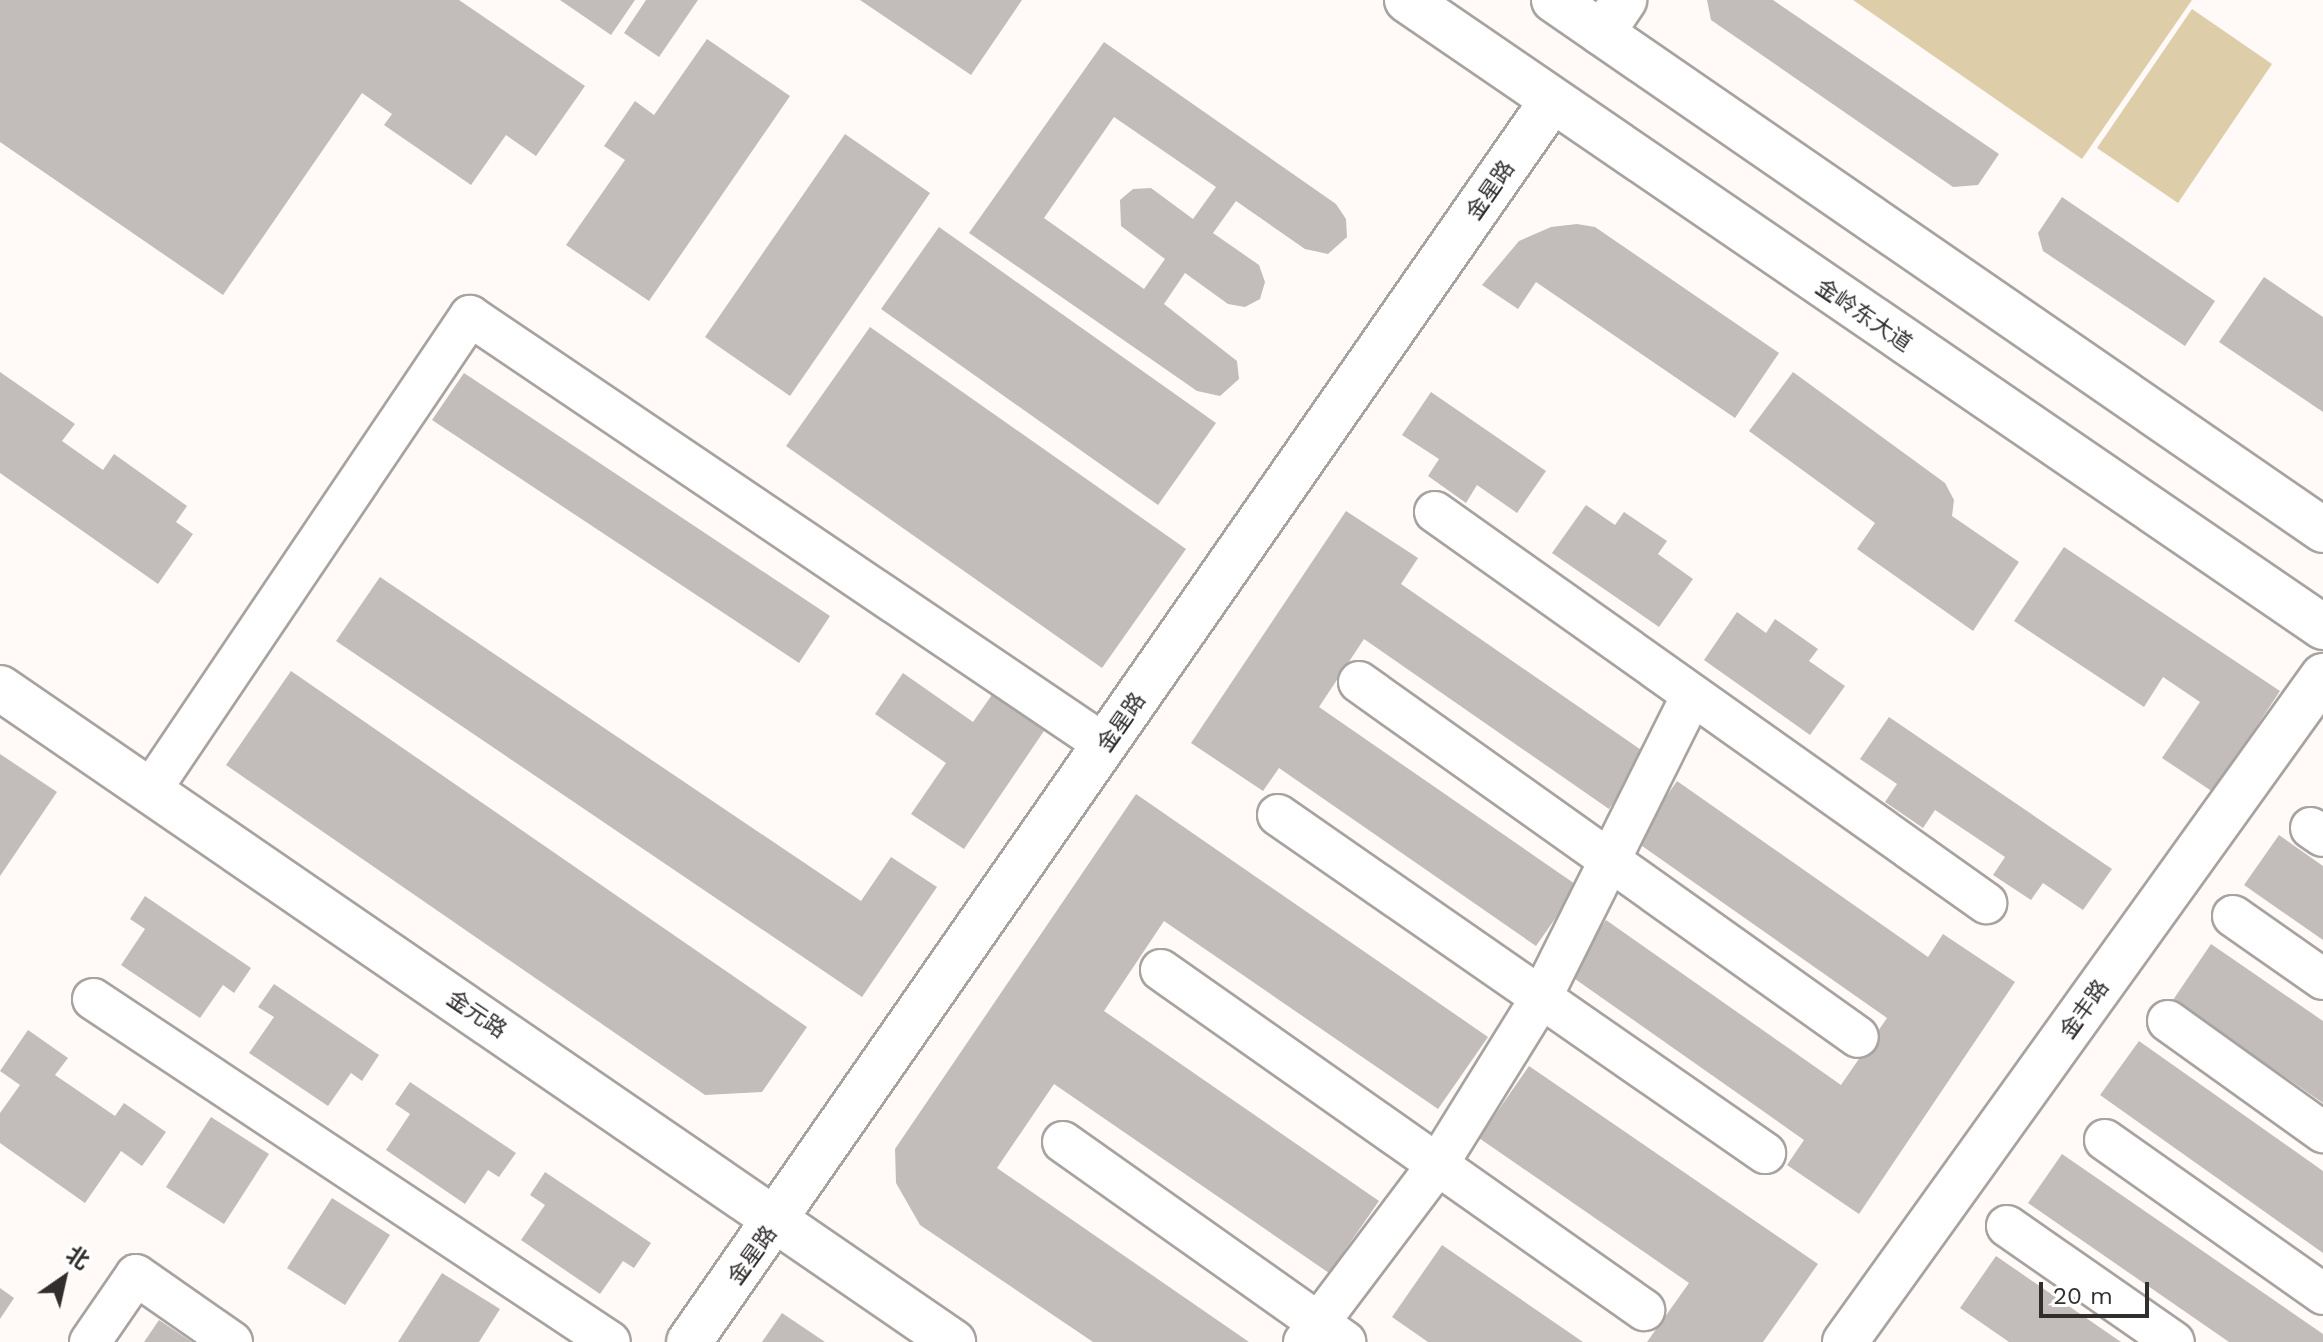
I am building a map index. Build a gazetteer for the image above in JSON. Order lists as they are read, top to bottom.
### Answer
{
  "streets": {
    "street": [
      "金星路",
      "金岭东大道",
      "金丰路",
      "金元路"
    ]
  },
  "crossings": [
    ["金星路", "金岭东大道"],
    ["金星路", "金元路"]
  ],
  "scale_bar": "20 m",
  "north": "top right"
}
